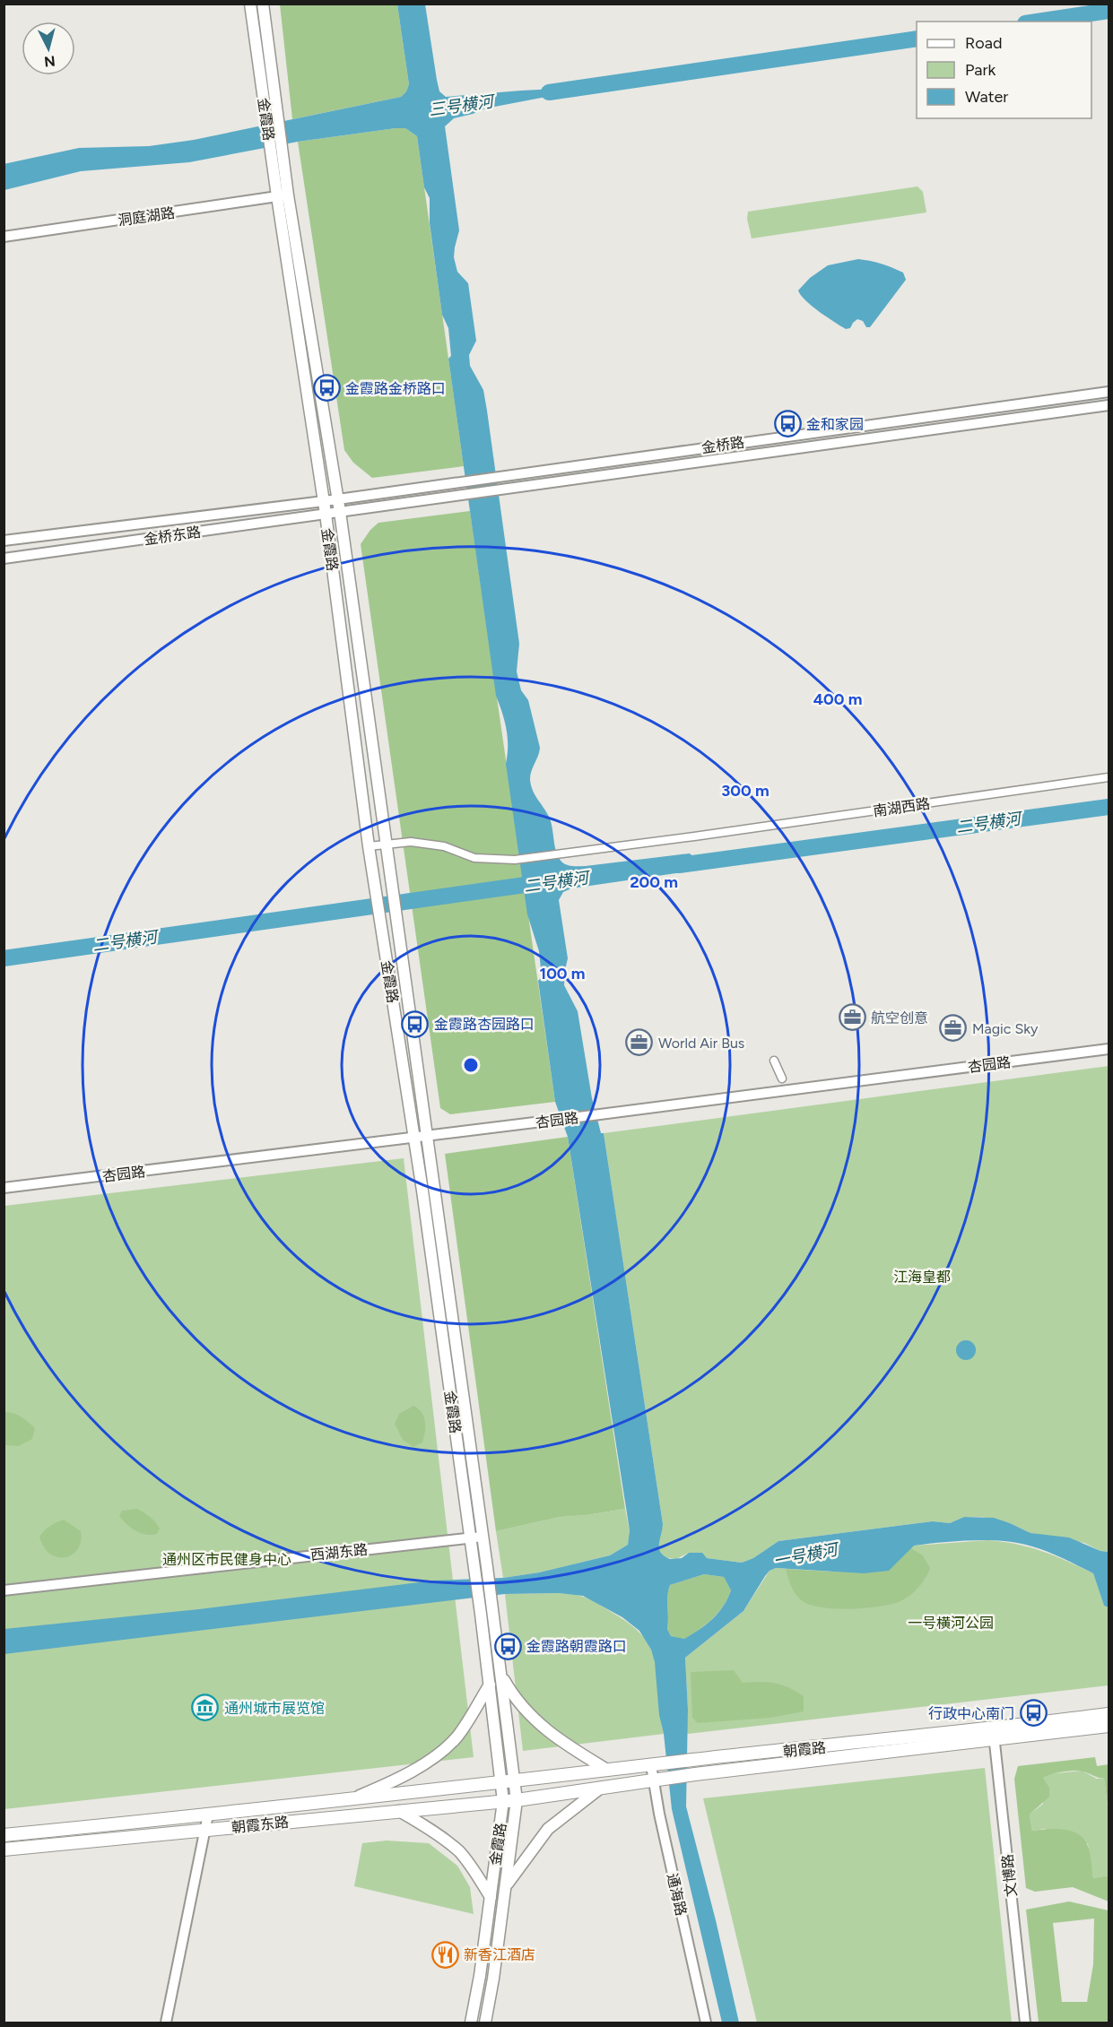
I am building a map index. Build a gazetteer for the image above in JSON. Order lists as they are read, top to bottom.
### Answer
{
  "streets": {
    "main road": ["金霞路", "朝霞路", "朝霞东路"],
    "street": [
      "洞庭湖路",
      "金桥路",
      "金桥东路",
      "南湖西路",
      "杏园路",
      "西湖东路",
      "文博路",
      "通海路"
    ]
  },
  "crossings": [
    ["金霞路", "洞庭湖路"],
    ["金霞路", "金桥路"],
    ["金霞路", "金桥东路"],
    ["金霞路", "南湖西路"],
    ["金霞路", "杏园路"],
    ["金霞路", "西湖东路"],
    ["金霞路", "朝霞路"],
    ["金霞路", "朝霞东路"],
    ["金桥路", "金桥东路"],
    ["朝霞路", "朝霞东路"],
    ["朝霞路", "文博路"],
    ["朝霞路", "通海路"]
  ],
  "water": ["三号横河", "二号横河", "一号横河"],
  "parks": ["江海皇都", "通州区市民健身中心", "一号横河公园"],
  "places": {
    "bus stop": [
      "金霞路金桥路口",
      "金和家园",
      "金霞路杏园路口",
      "金霞路朝霞路口",
      "行政中心南门"
    ],
    "office": ["航空创意", "Magic Sky", "World Air Bus"],
    "museum": ["通州城市展览馆"],
    "restaurant": ["新香江酒店"]
  },
  "legend": ["Road", "Park", "Water"],
  "north": "bottom",
  "rings": [
    "400 m",
    "300 m",
    "200 m",
    "100 m"
  ]
}
